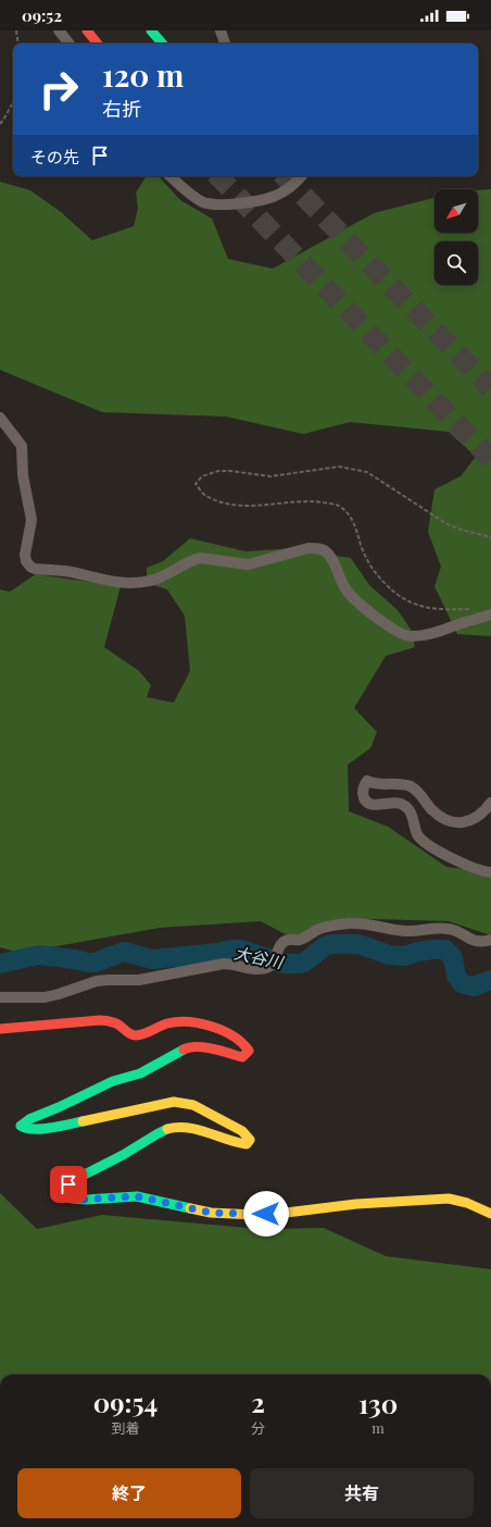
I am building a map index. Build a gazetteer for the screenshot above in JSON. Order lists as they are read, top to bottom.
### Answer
{
  "water": ["大谷川"],
  "north": "bottom left",
  "page": {
    "status": "09:52",
    "turn": ["120 m", "右折"],
    "then": "その先",
    "eta": [
      "09:54",
      "到着",
      "2",
      "分",
      "130",
      "m"
    ],
    "buttons": ["終了", "共有"]
  }
}
